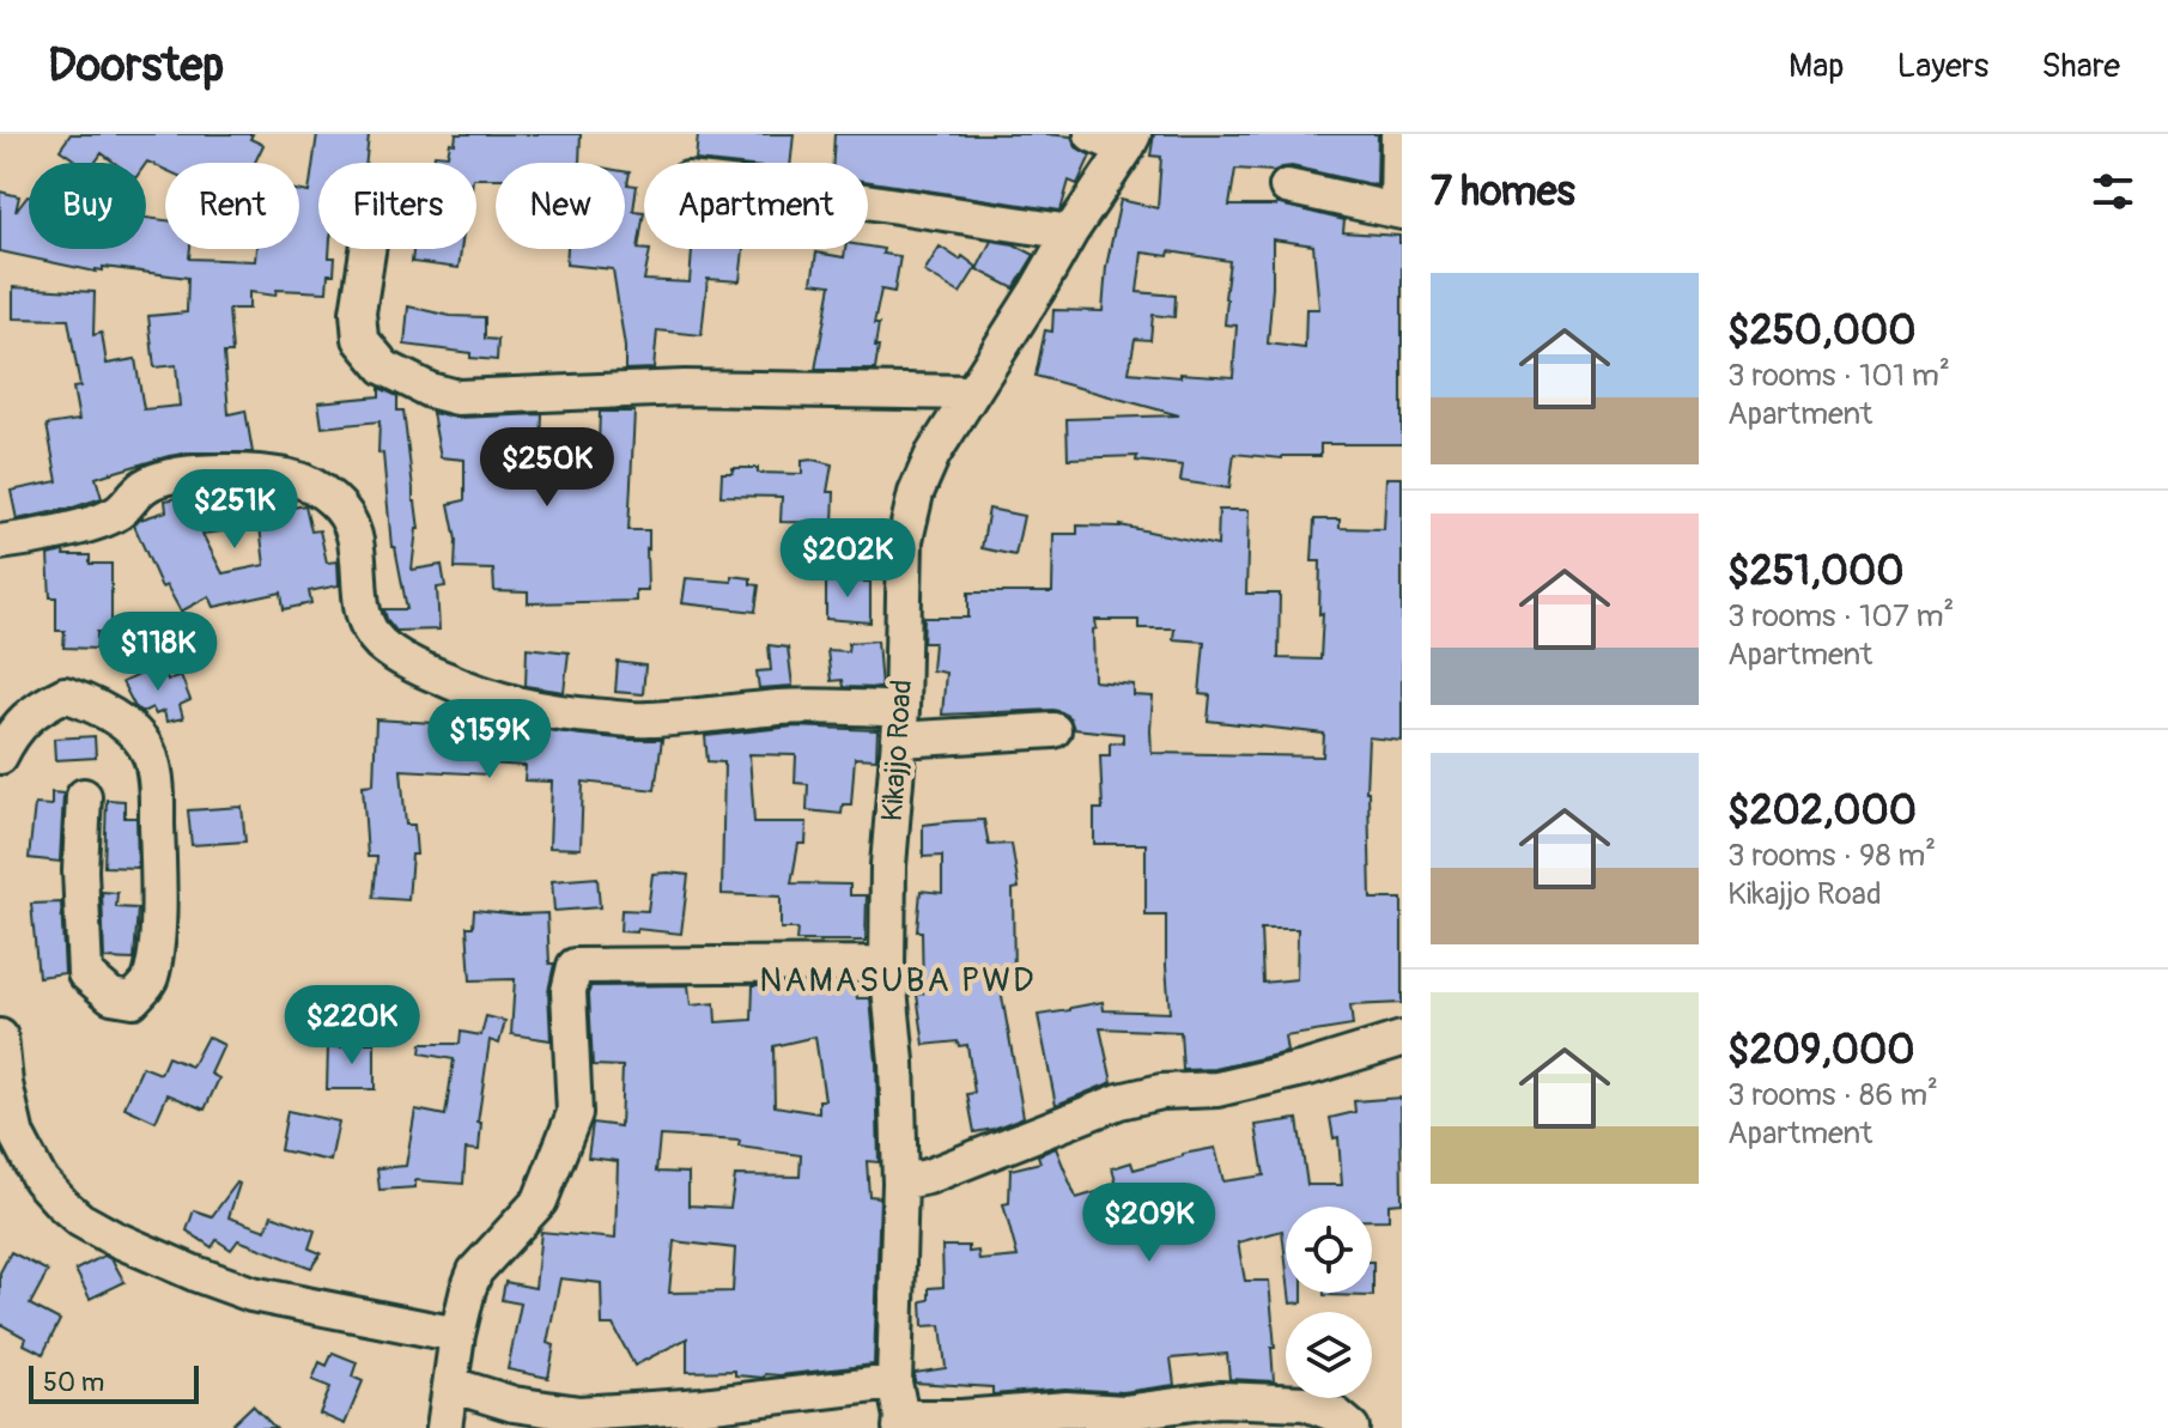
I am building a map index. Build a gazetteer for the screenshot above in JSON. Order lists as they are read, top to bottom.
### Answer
{
  "streets": {
    "street": ["Kikajjo Road"]
  },
  "districts": ["NAMASUBA PWD"],
  "scale_bar": "50 m",
  "page": {
    "header": "Doorstep",
    "nav": ["Map", "Layers", "Share"],
    "heading": "7 homes",
    "chip": [
      "Buy",
      "Rent",
      "Filters",
      "New",
      "Apartment"
    ],
    "list": [
      {
        "name": "$250,000",
        "note": "3 rooms · 101 m² · Apartment"
      },
      {
        "name": "$251,000",
        "note": "3 rooms · 107 m² · Apartment"
      },
      {
        "name": "$202,000",
        "note": "3 rooms · 98 m² · Kikajjo Road"
      },
      {
        "name": "$209,000",
        "note": "3 rooms · 86 m² · Apartment"
      }
    ],
    "price": [
      "$250K",
      "$251K",
      "$202K",
      "$118K",
      "$159K",
      "$220K",
      "$209K"
    ],
    "scale": "50 m"
  }
}
